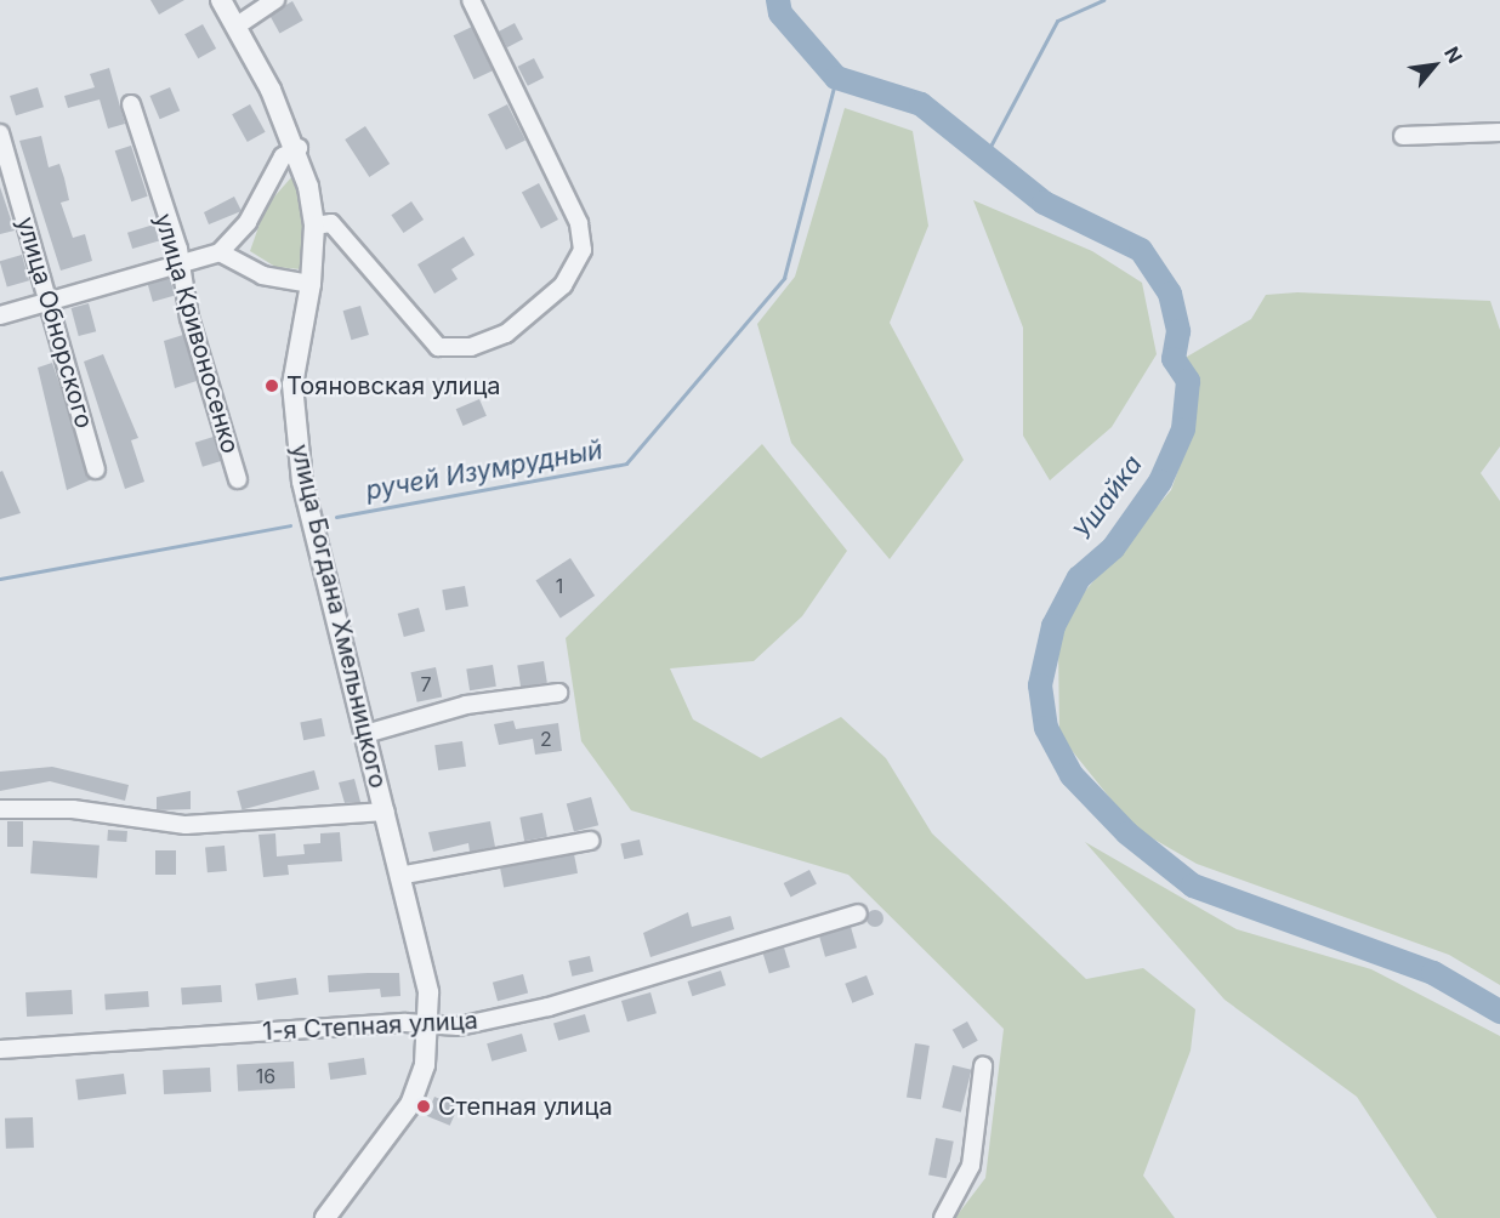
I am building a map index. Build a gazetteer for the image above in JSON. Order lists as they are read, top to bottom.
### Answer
{
  "streets": {
    "street": [
      "улица Обнорского",
      "улица Кривоносенко",
      "улица Богдана Хмельницкого",
      "1-я Степная улица"
    ]
  },
  "crossings": [
    ["улица Богдана Хмельницкого", "1-я Степная улица"]
  ],
  "water": ["ручей Изумрудный", "Ушайка"],
  "places": ["Тояновская улица", "Степная улица"],
  "house_numbers": [
    "1",
    "7",
    "2",
    "16"
  ],
  "north": "top right"
}
